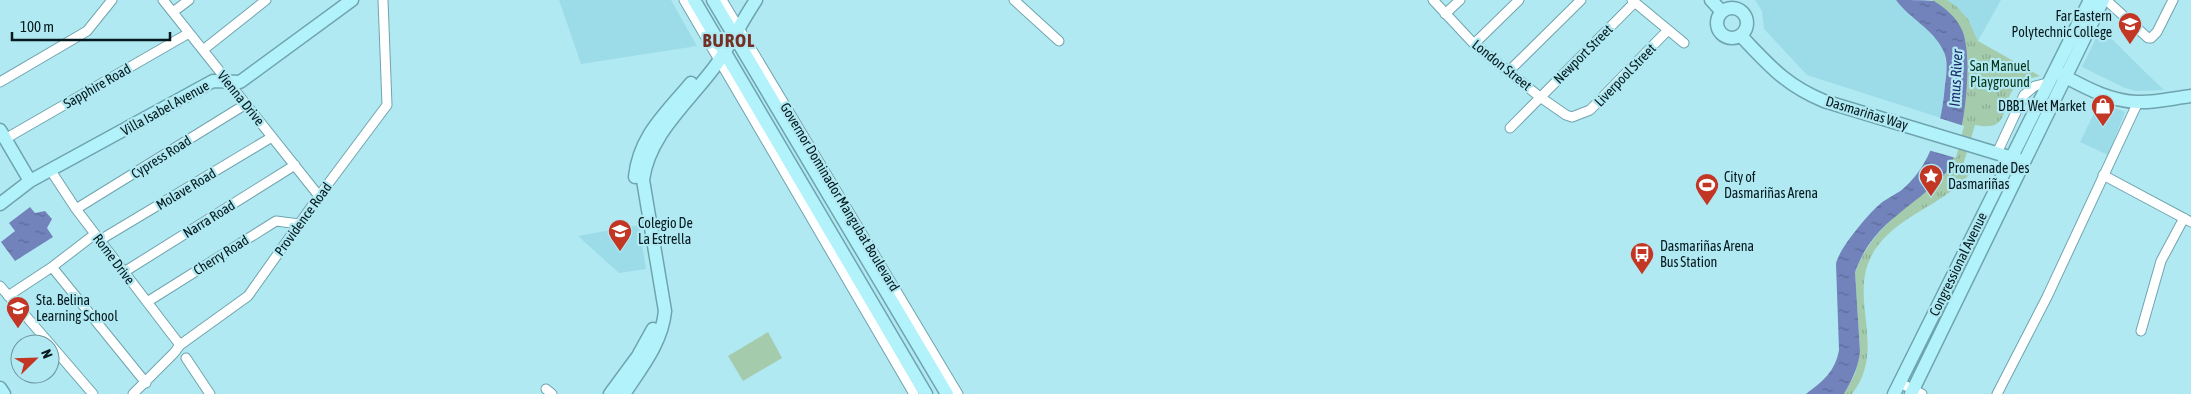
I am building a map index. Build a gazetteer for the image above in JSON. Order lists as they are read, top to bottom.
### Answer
{
  "streets": {
    "main road": [
      "Villa Isabel Avenue",
      "Dasmariñas Way",
      "Governor Dominador Mangubat Boulevard",
      "Congressional Avenue"
    ],
    "street": [
      "Newport Street",
      "London Street",
      "Liverpool Street",
      "Sapphire Road",
      "Vienna Drive",
      "Cypress Road",
      "Molave Road",
      "Narra Road",
      "Providence Road",
      "Cherry Road",
      "Rome Drive"
    ]
  },
  "crossings": [
    ["Newport Street", "London Street"],
    ["London Street", "Liverpool Street"],
    ["Sapphire Road", "Vienna Drive"],
    ["Vienna Drive", "Villa Isabel Avenue"],
    ["Vienna Drive", "Cypress Road"],
    ["Vienna Drive", "Molave Road"],
    ["Vienna Drive", "Narra Road"],
    ["Vienna Drive", "Providence Road"],
    ["Villa Isabel Avenue", "Rome Drive"],
    ["Dasmariñas Way", "Congressional Avenue"],
    ["Cypress Road", "Rome Drive"],
    ["Molave Road", "Rome Drive"],
    ["Narra Road", "Rome Drive"],
    ["Providence Road", "Cherry Road"],
    ["Providence Road", "Rome Drive"],
    ["Cherry Road", "Rome Drive"]
  ],
  "districts": ["BUROL"],
  "water": ["Imus River"],
  "parks": ["San Manuel Playground"],
  "places": {
    "school or university": ["Far Eastern Polytechnic College", "Colegio De La Estrella", "Sta. Belina Learning School"],
    "shop": ["DBB1 Wet Market"],
    "place": ["Promenade Des Dasmariñas"],
    "sports": ["City of Dasmariñas Arena"],
    "bus stop": ["Dasmariñas Arena Bus Station"]
  },
  "scale_bar": "100 m",
  "north": "top right"
}
